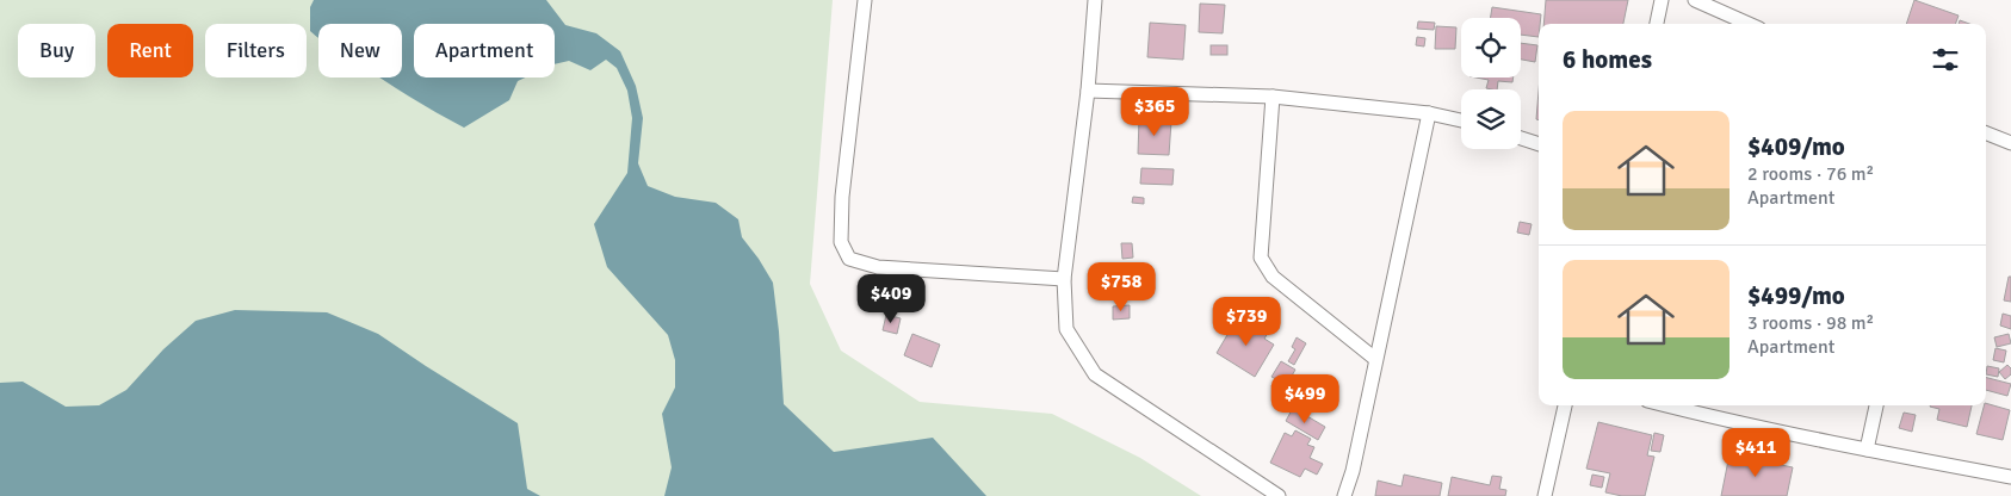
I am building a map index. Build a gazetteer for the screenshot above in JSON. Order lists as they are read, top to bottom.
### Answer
{
  "page": {
    "chip": [
      "Buy",
      "Rent",
      "Filters",
      "New",
      "Apartment"
    ],
    "heading": "6 homes",
    "price": [
      "$365",
      "$758",
      "$409",
      "$739",
      "$499",
      "$411"
    ],
    "list": [
      {
        "name": "$409/mo",
        "note": "2 rooms · 76 m² · Apartment"
      },
      {
        "name": "$499/mo",
        "note": "3 rooms · 98 m² · Apartment"
      }
    ]
  }
}
